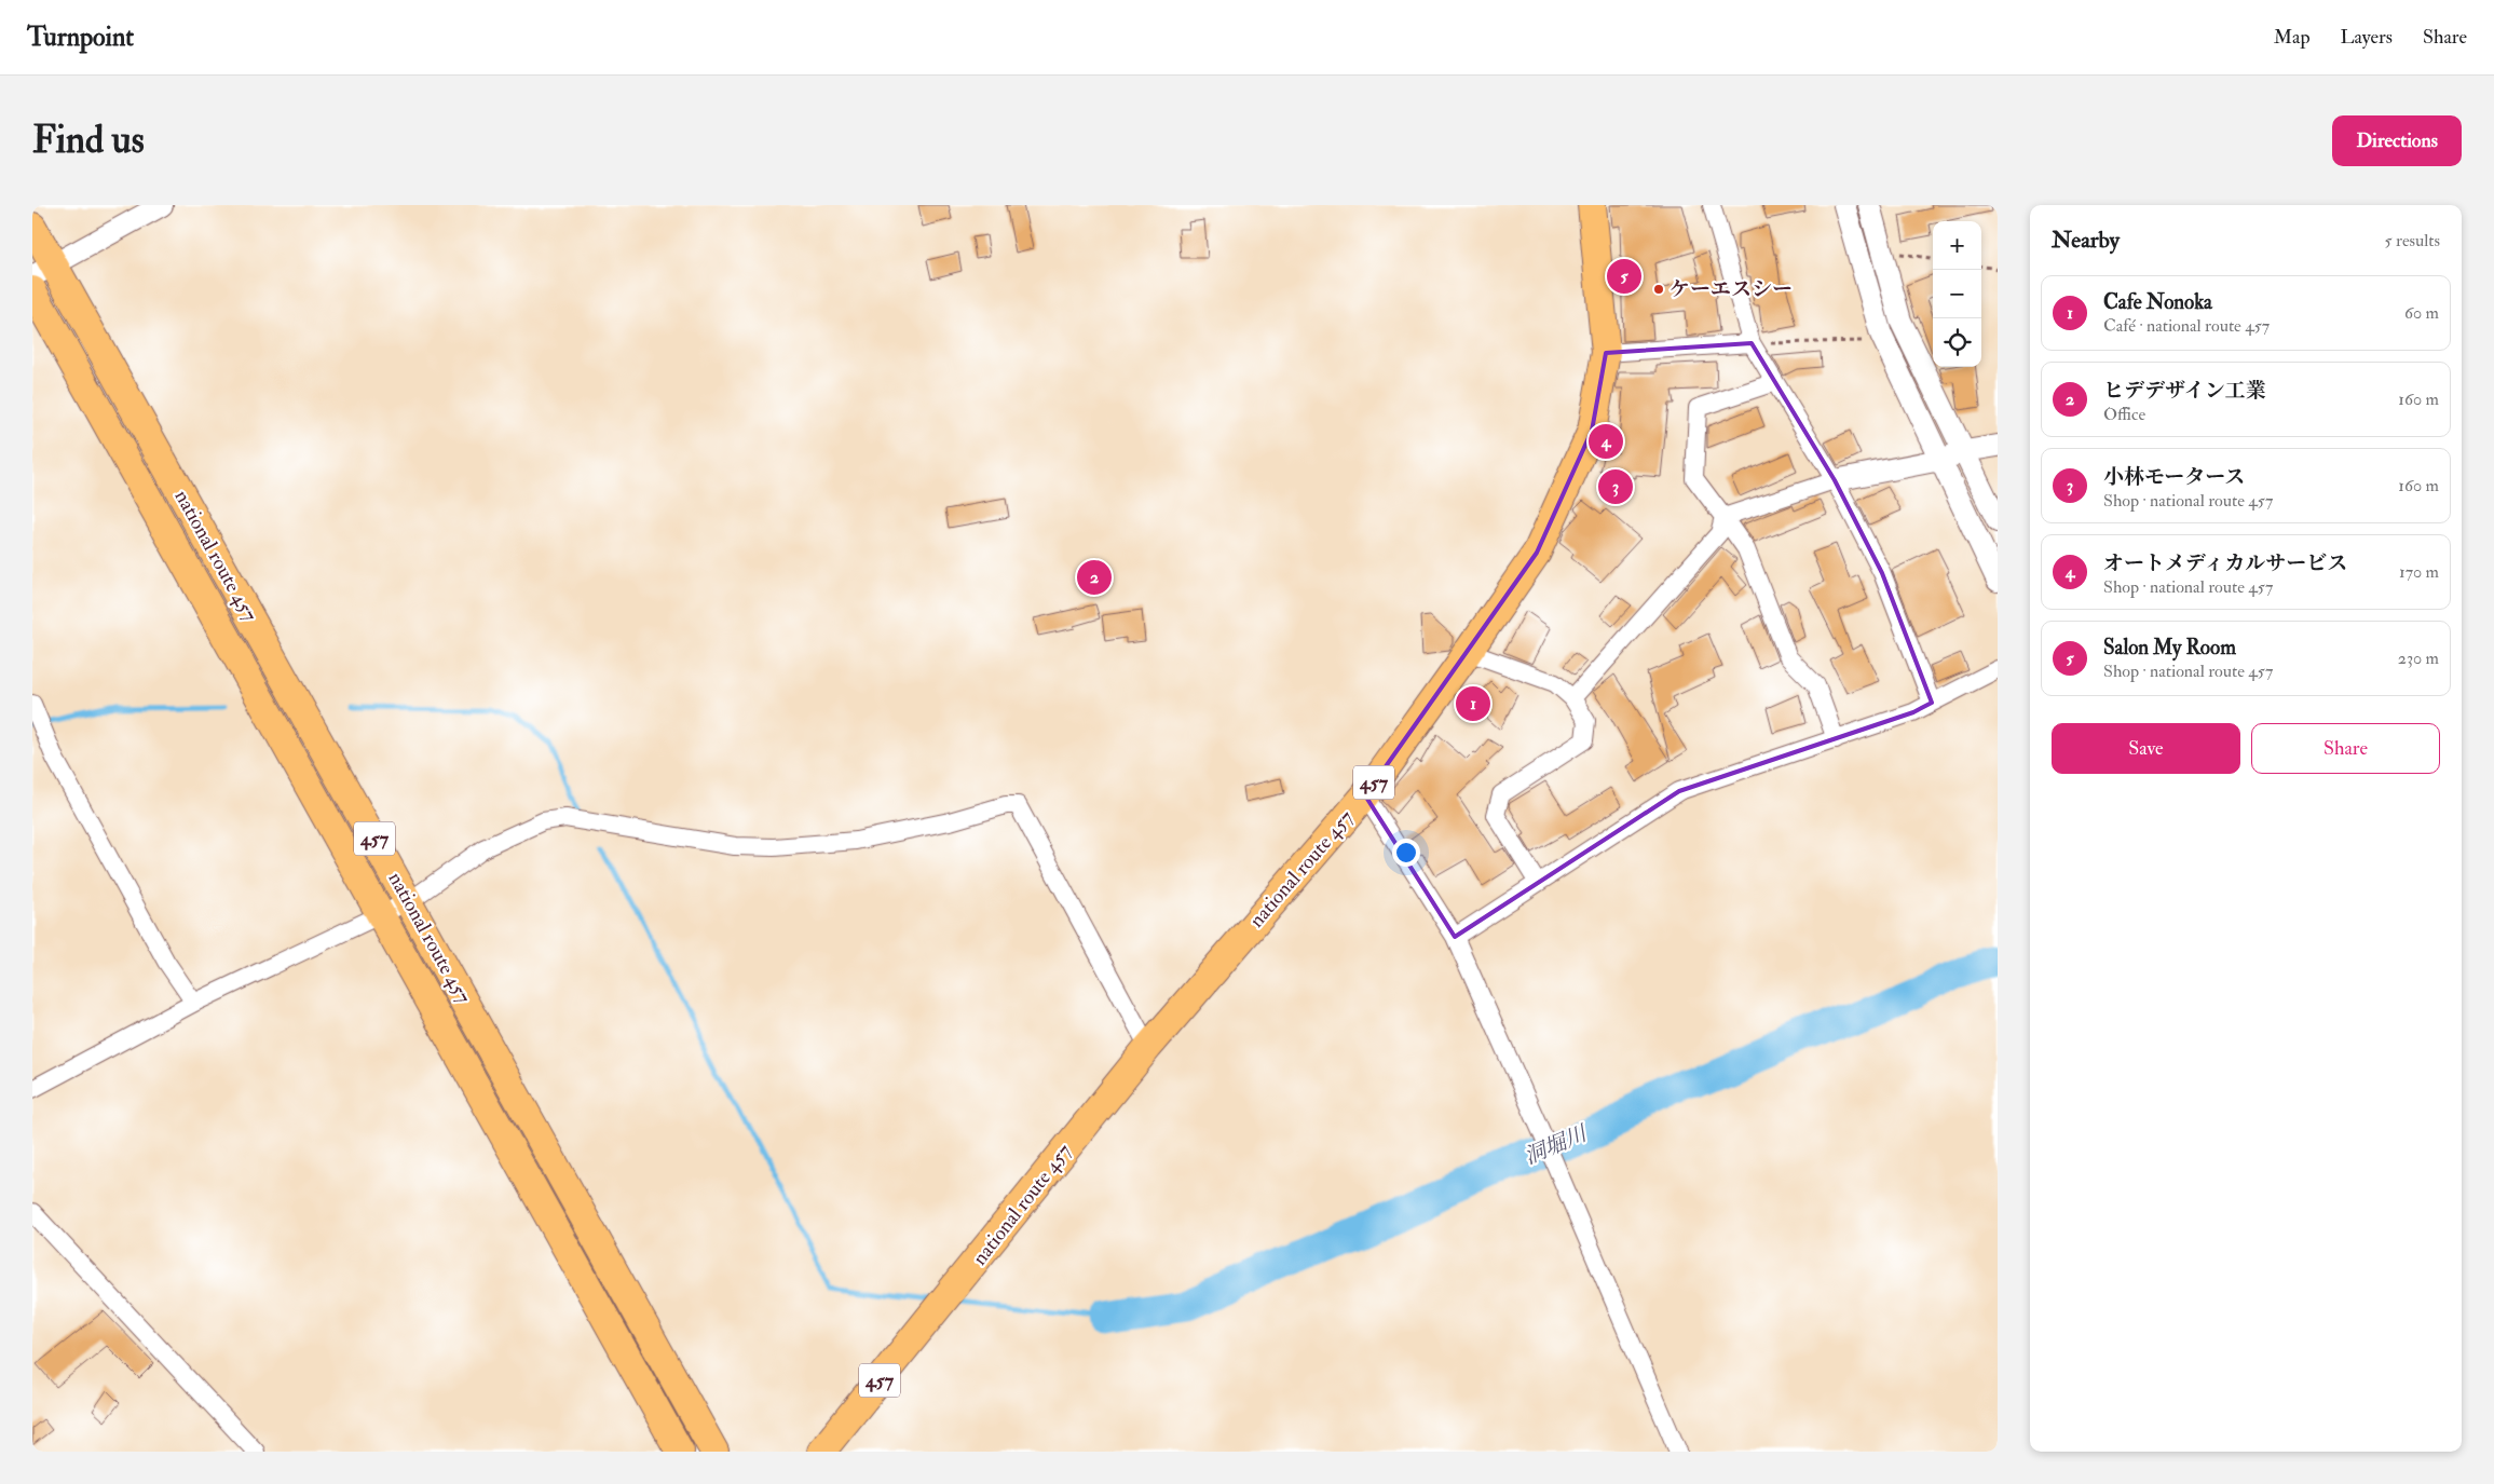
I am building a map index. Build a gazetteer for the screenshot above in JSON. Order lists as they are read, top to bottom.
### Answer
{
  "streets": {
    "highway": ["national route 457", "457"]
  },
  "water": ["洞堀川"],
  "places": ["ケーエスシー"],
  "page": {
    "header": "Turnpoint",
    "nav": ["Map", "Layers", "Share"],
    "buttons": [
      "Directions",
      ["Save", "Share"]
    ],
    "title": "Find us",
    "heading": ["Nearby", "5 results"],
    "map_buttons": ["+", "−"],
    "pins": [
      "5",
      "4",
      "3",
      "2",
      "1"
    ],
    "list": [
      {
        "mark": "1",
        "name": "Cafe Nonoka",
        "note": "Café · national route 457",
        "value": "60 m"
      },
      {
        "mark": "2",
        "name": "ヒデデザイン工業",
        "note": "Office",
        "value": "160 m"
      },
      {
        "mark": "3",
        "name": "小林モータース",
        "note": "Shop · national route 457",
        "value": "160 m"
      },
      {
        "mark": "4",
        "name": "オートメディカルサービス",
        "note": "Shop · national route 457",
        "value": "170 m"
      },
      {
        "mark": "5",
        "name": "Salon My Room",
        "note": "Shop · national route 457",
        "value": "230 m"
      }
    ]
  }
}
